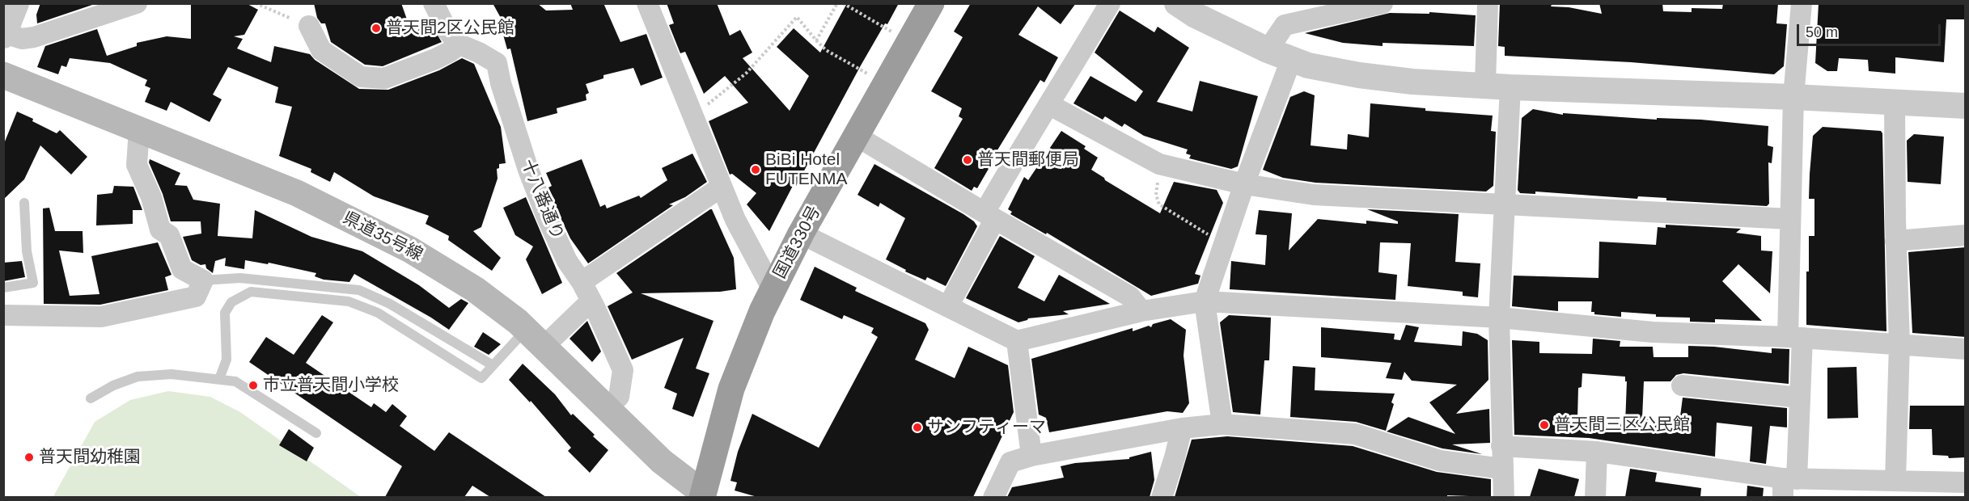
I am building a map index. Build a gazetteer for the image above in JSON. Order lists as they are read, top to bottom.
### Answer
{
  "streets": {
    "highway": ["国道330号"],
    "main road": ["県道35号線"],
    "street": ["十八番通り"]
  },
  "crossings": [
    ["十八番通り", "県道35号線"],
    ["県道35号線", "国道330号"]
  ],
  "places": [
    "普天間2区公民館",
    "普天間郵便局",
    "BiBi Hotel FUTENMA",
    "市立普天間小学校",
    "普天間三区公民館",
    "サンフティーマ",
    "普天間幼稚園"
  ],
  "scale_bar": "50 m"
}
